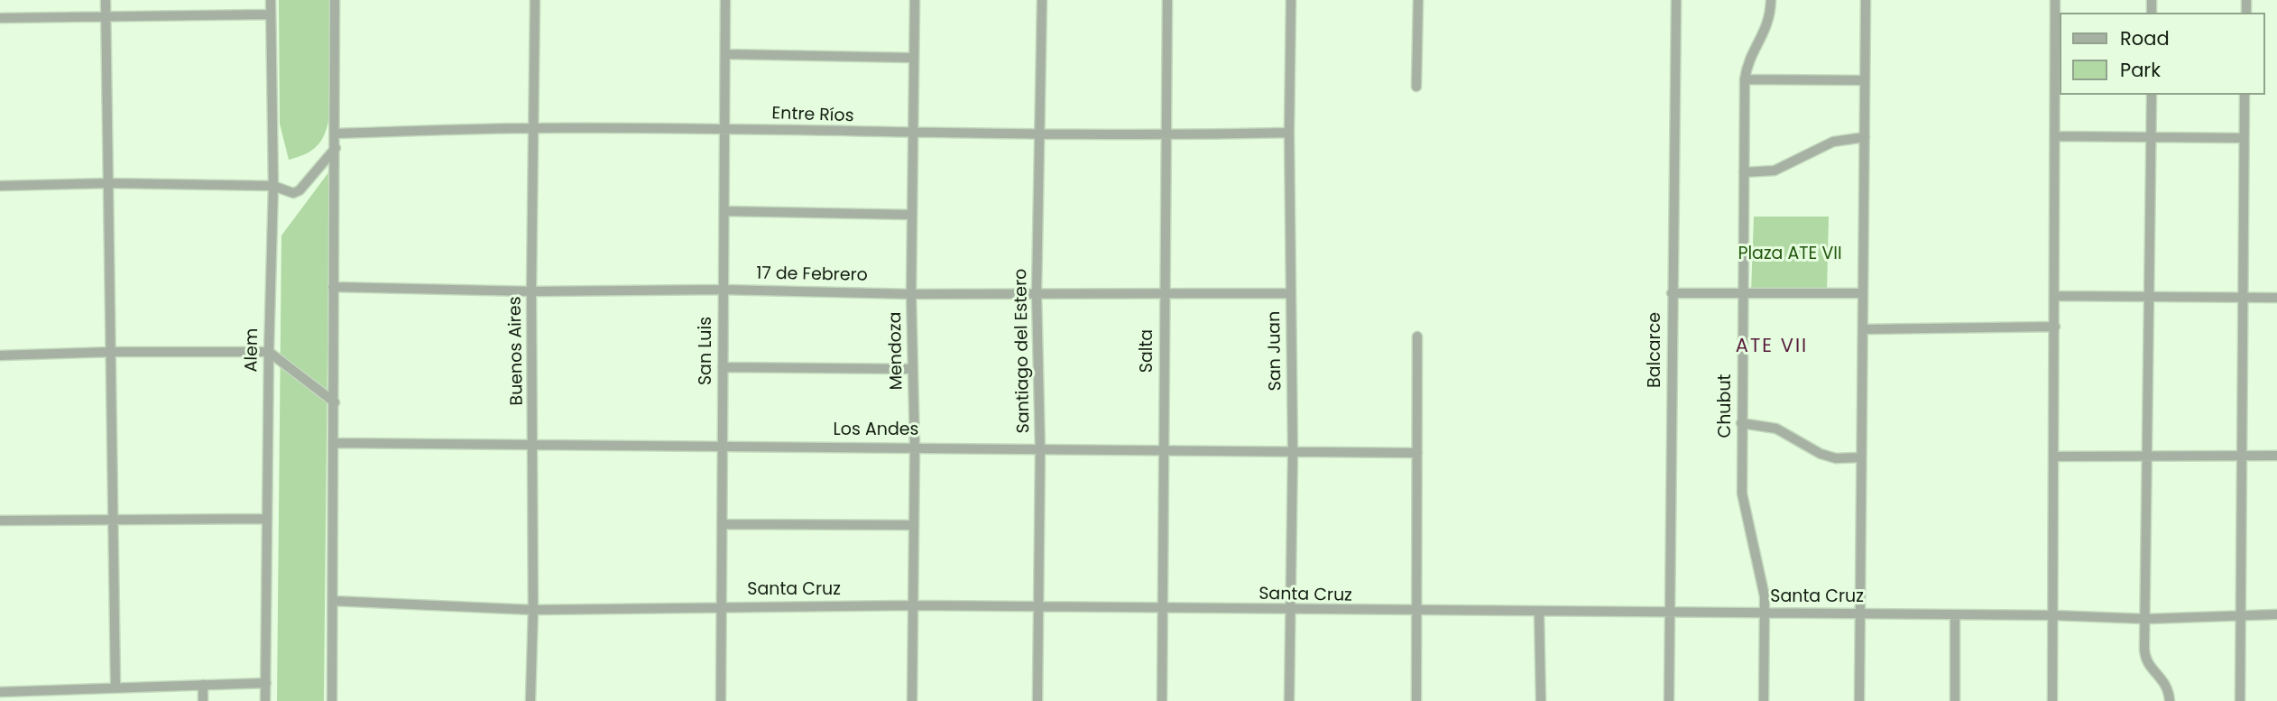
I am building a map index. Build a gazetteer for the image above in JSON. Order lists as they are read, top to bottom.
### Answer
{
  "streets": {
    "street": [
      "Entre Ríos",
      "17 de Febrero",
      "Alem",
      "Balcarce",
      "Buenos Aires",
      "San Luis",
      "Mendoza",
      "Santiago del Estero",
      "Salta",
      "San Juan",
      "Chubut",
      "Los Andes",
      "Santa Cruz"
    ]
  },
  "crossings": [
    ["Entre Ríos", "Buenos Aires"],
    ["Entre Ríos", "San Luis"],
    ["Entre Ríos", "Mendoza"],
    ["Entre Ríos", "Santiago del Estero"],
    ["Entre Ríos", "Salta"],
    ["Entre Ríos", "San Juan"],
    ["17 de Febrero", "Buenos Aires"],
    ["17 de Febrero", "San Luis"],
    ["17 de Febrero", "Mendoza"],
    ["17 de Febrero", "Santiago del Estero"],
    ["17 de Febrero", "Salta"],
    ["17 de Febrero", "San Juan"],
    ["Balcarce", "Santa Cruz"],
    ["Buenos Aires", "Los Andes"],
    ["Buenos Aires", "Santa Cruz"],
    ["San Luis", "Los Andes"],
    ["San Luis", "Santa Cruz"],
    ["Mendoza", "Los Andes"],
    ["Mendoza", "Santa Cruz"],
    ["Santiago del Estero", "Los Andes"],
    ["Santiago del Estero", "Santa Cruz"],
    ["Salta", "Los Andes"],
    ["Salta", "Santa Cruz"],
    ["San Juan", "Los Andes"],
    ["San Juan", "Santa Cruz"],
    ["Chubut", "Santa Cruz"]
  ],
  "districts": ["ATE VII"],
  "parks": ["Plaza ATE VII"],
  "legend": ["Road", "Park"]
}
